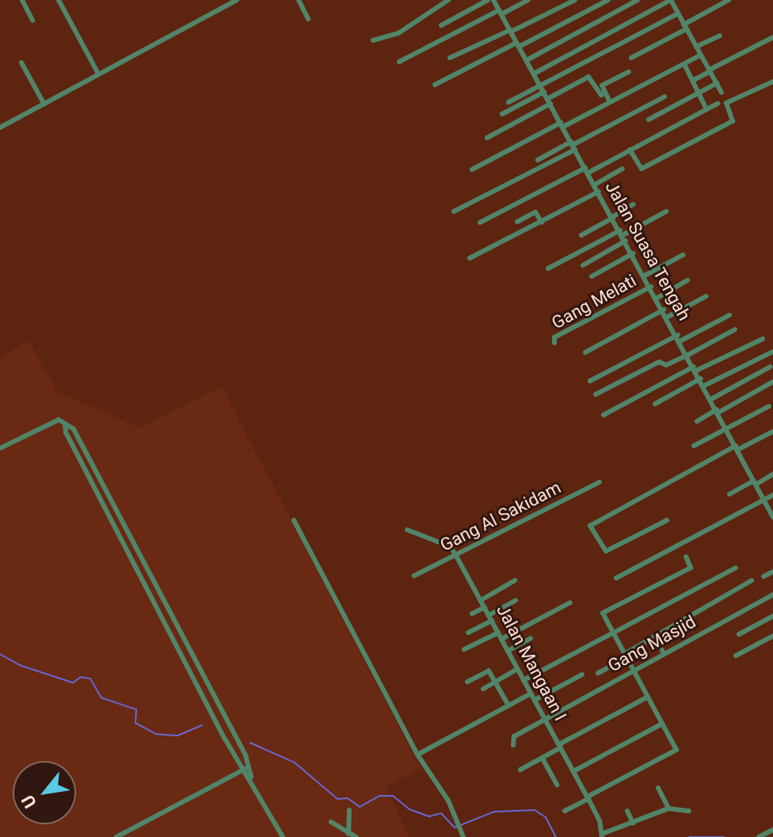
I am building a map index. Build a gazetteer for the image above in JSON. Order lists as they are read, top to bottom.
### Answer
{
  "streets": {
    "street": [
      "Jalan Suasa Tengah",
      "Gang Melati",
      "Gang Al Sakidam",
      "Gang Masjid",
      "Jalan Mangaan I"
    ]
  },
  "crossings": [
    ["Jalan Suasa Tengah", "Gang Melati"],
    ["Gang Al Sakidam", "Jalan Mangaan I"],
    ["Gang Masjid", "Jalan Mangaan I"]
  ],
  "north": "bottom left"
}
